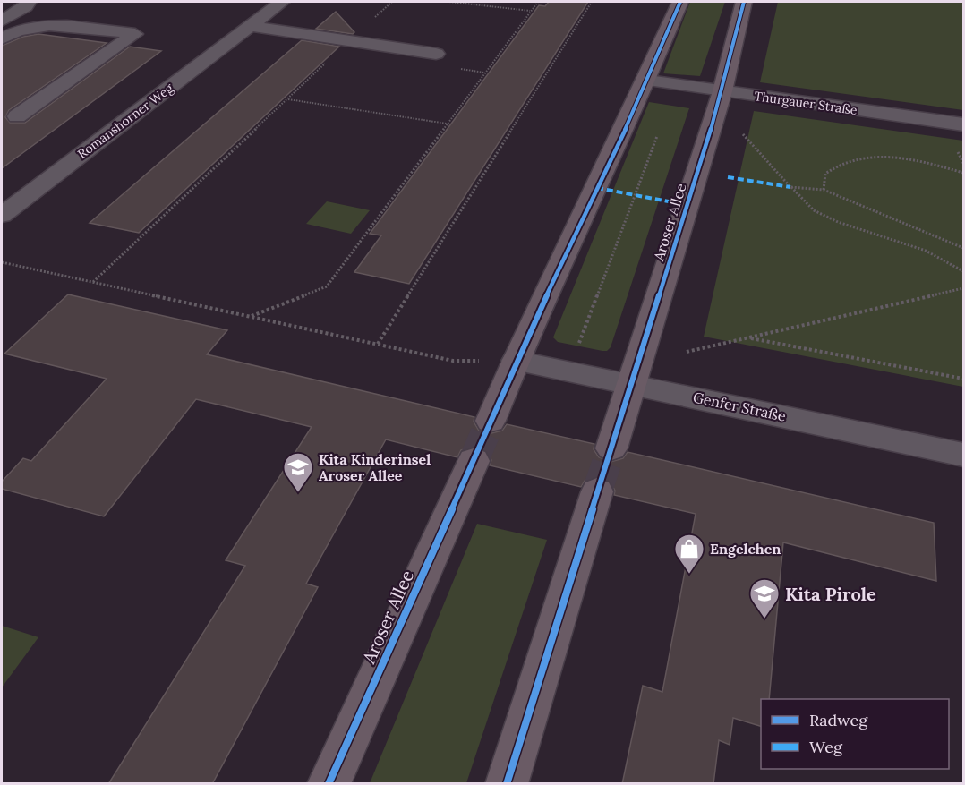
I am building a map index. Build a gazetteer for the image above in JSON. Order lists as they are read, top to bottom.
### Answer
{
  "streets": {
    "main road": ["Aroser Allee"],
    "street": ["Thurgauer Straße", "Romanshorner Weg", "Genfer Straße"]
  },
  "crossings": [
    ["Thurgauer Straße", "Aroser Allee"],
    ["Aroser Allee", "Genfer Straße"]
  ],
  "places": {
    "school or university": ["Kita Kinderinsel Aroser Allee", "Kita Pirole"],
    "shop": ["Engelchen"]
  },
  "legend": ["Radweg", "Weg"]
}
